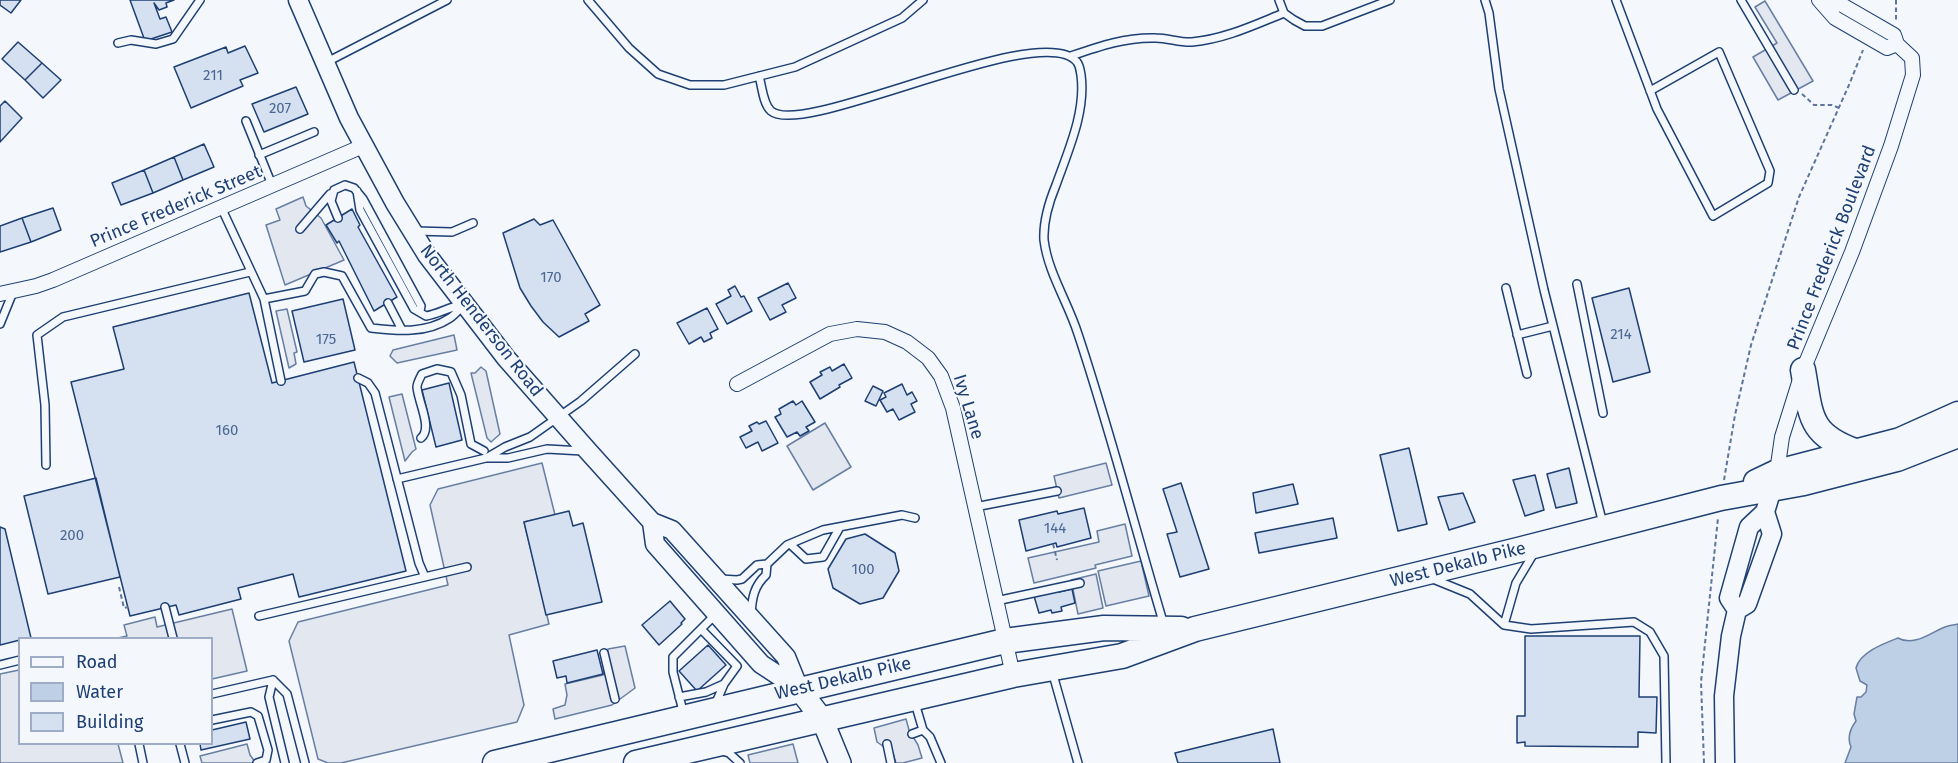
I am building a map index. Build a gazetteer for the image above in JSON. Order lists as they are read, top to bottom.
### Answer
{
  "streets": {
    "highway": ["West Dekalb Pike"],
    "main road": ["North Henderson Road"],
    "street": ["Prince Frederick Street", "Prince Frederick Boulevard", "Ivy Lane"]
  },
  "crossings": [
    ["Prince Frederick Street", "North Henderson Road"],
    ["Prince Frederick Boulevard", "West Dekalb Pike"],
    ["North Henderson Road", "West Dekalb Pike"],
    ["Ivy Lane", "West Dekalb Pike"]
  ],
  "house_numbers": [
    "211",
    "207",
    "170",
    "214",
    "175",
    "160",
    "144",
    "200",
    "100"
  ],
  "legend": ["Road", "Water", "Building"]
}
